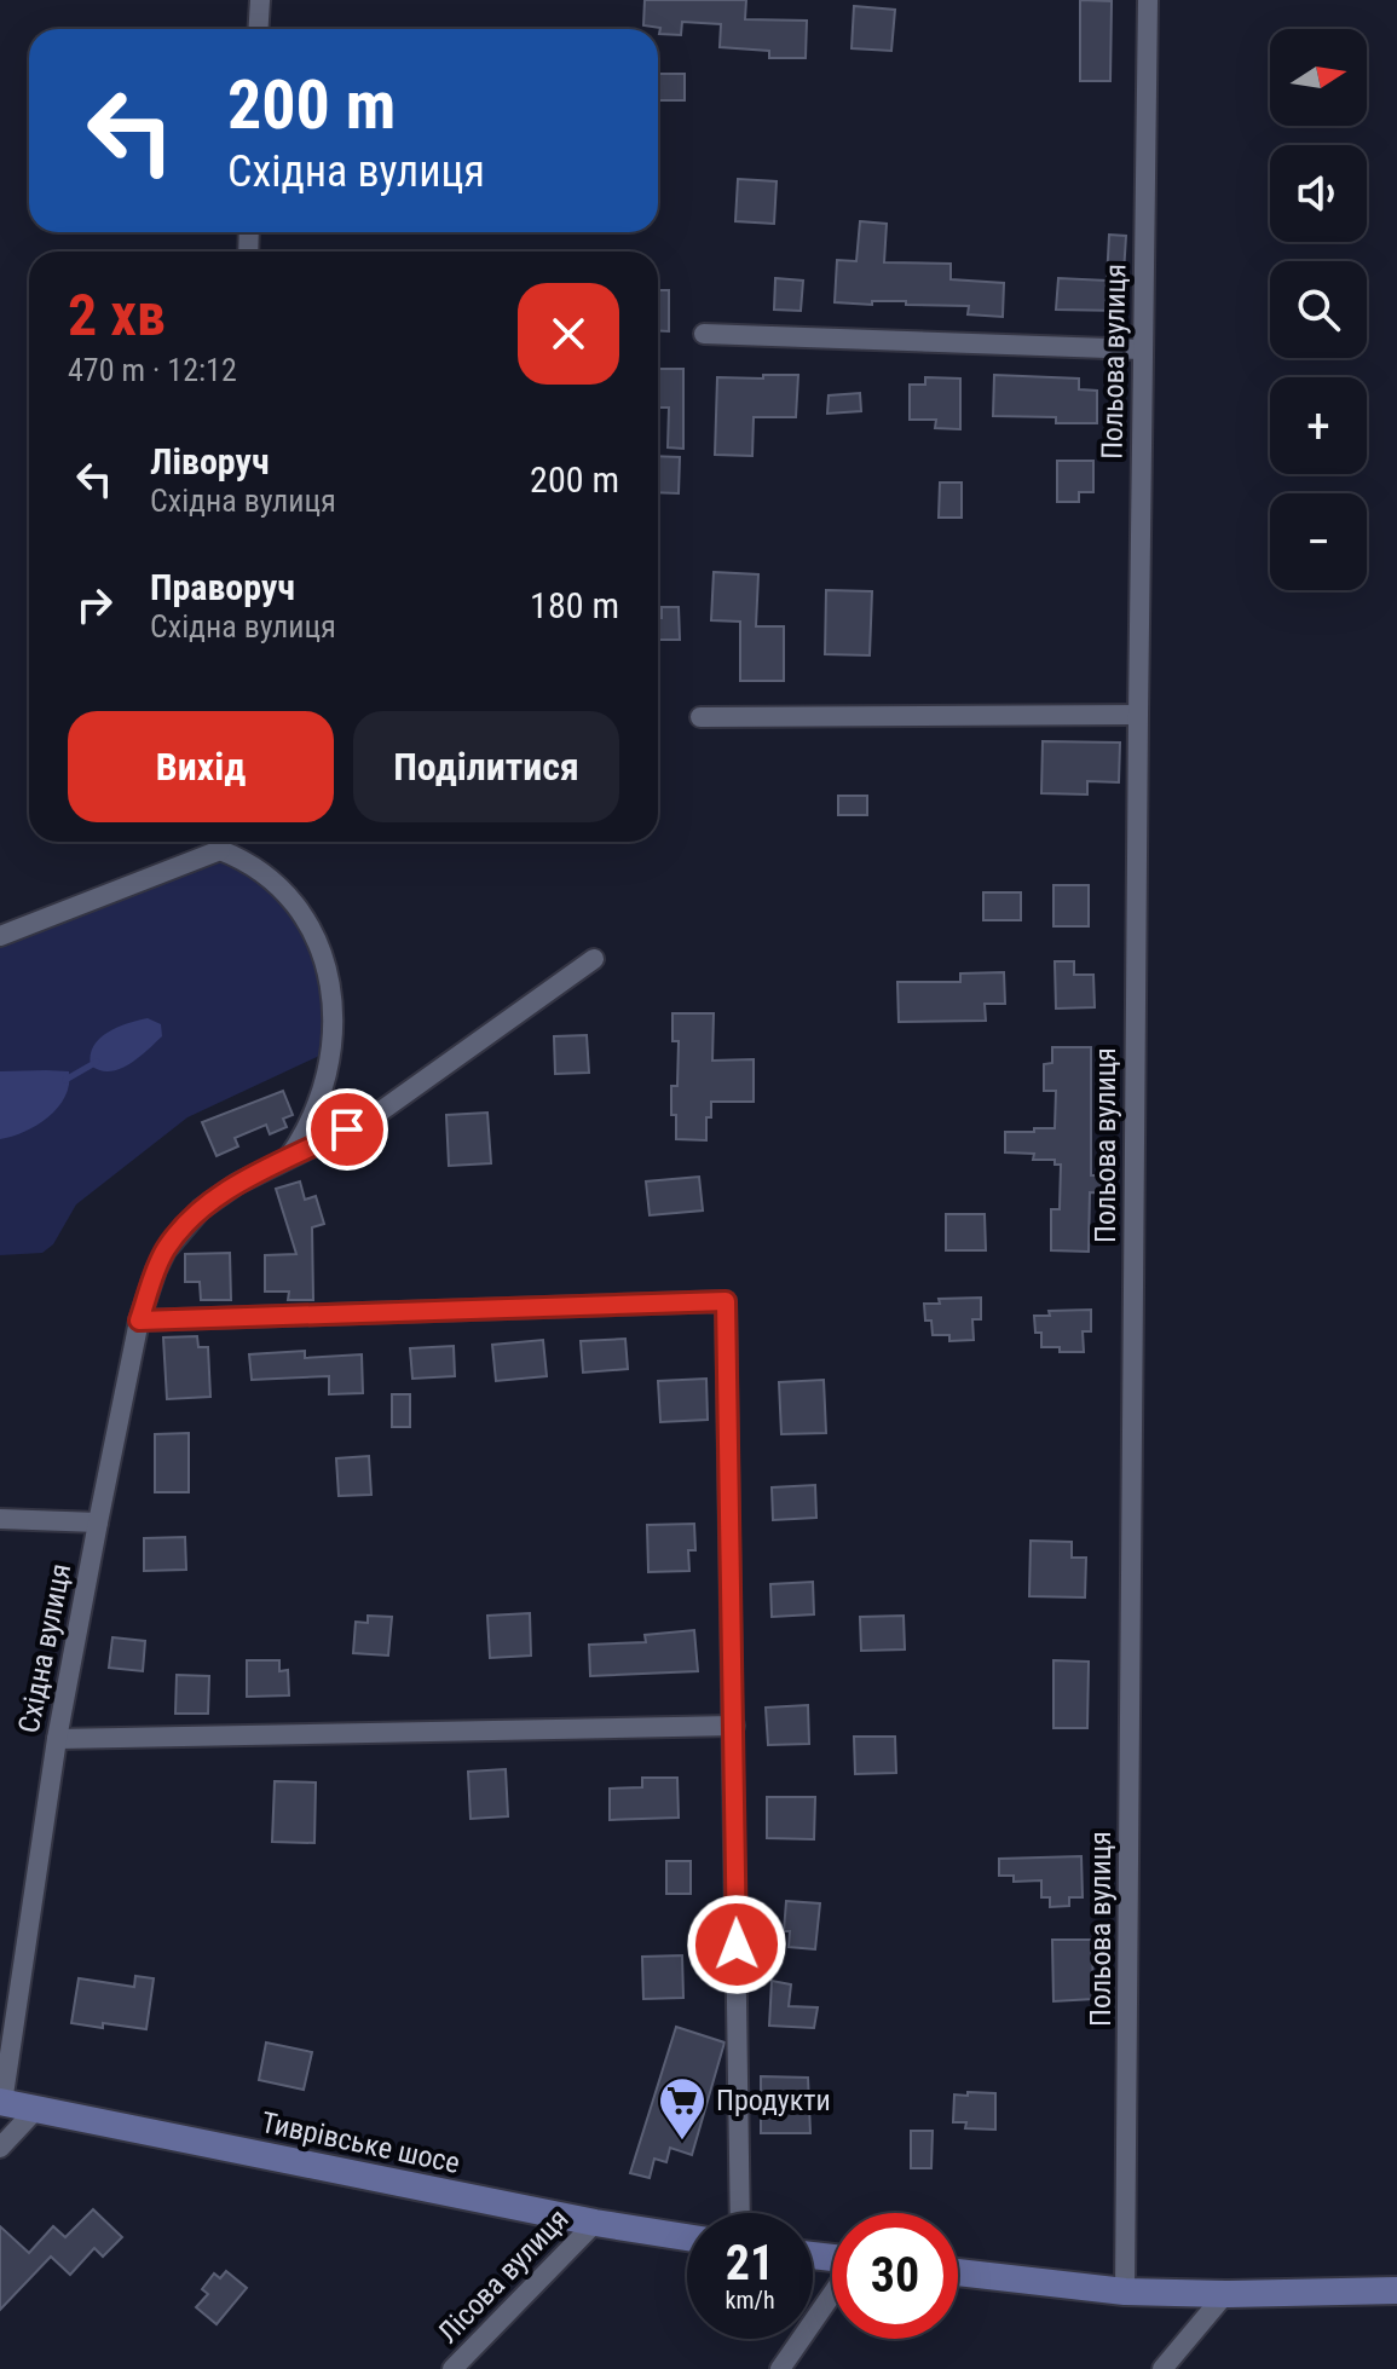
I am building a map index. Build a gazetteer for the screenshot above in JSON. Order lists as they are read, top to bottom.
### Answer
{
  "streets": {
    "main road": ["Тиврівське шосе"],
    "street": ["Польова вулиця", "Східна вулиця", "Лісова вулиця"]
  },
  "crossings": [
    ["Східна вулиця", "Тиврівське шосе"],
    ["Тиврівське шосе", "Лісова вулиця"]
  ],
  "places": {
    "supermarket": ["Продукти"]
  },
  "north": "right",
  "page": {
    "map_buttons": ["+", "−"],
    "turn": ["200 m", "Східна вулиця"],
    "heading": ["2 хв", "470 m · 12:12"],
    "list": [
      {
        "name": "Ліворуч",
        "note": "Східна вулиця",
        "value": "200 m"
      },
      {
        "name": "Праворуч",
        "note": "Східна вулиця",
        "value": "180 m"
      }
    ],
    "buttons": ["Вихід", "Поділитися"],
    "speed": "21 km/h",
    "limit": "30"
  }
}
